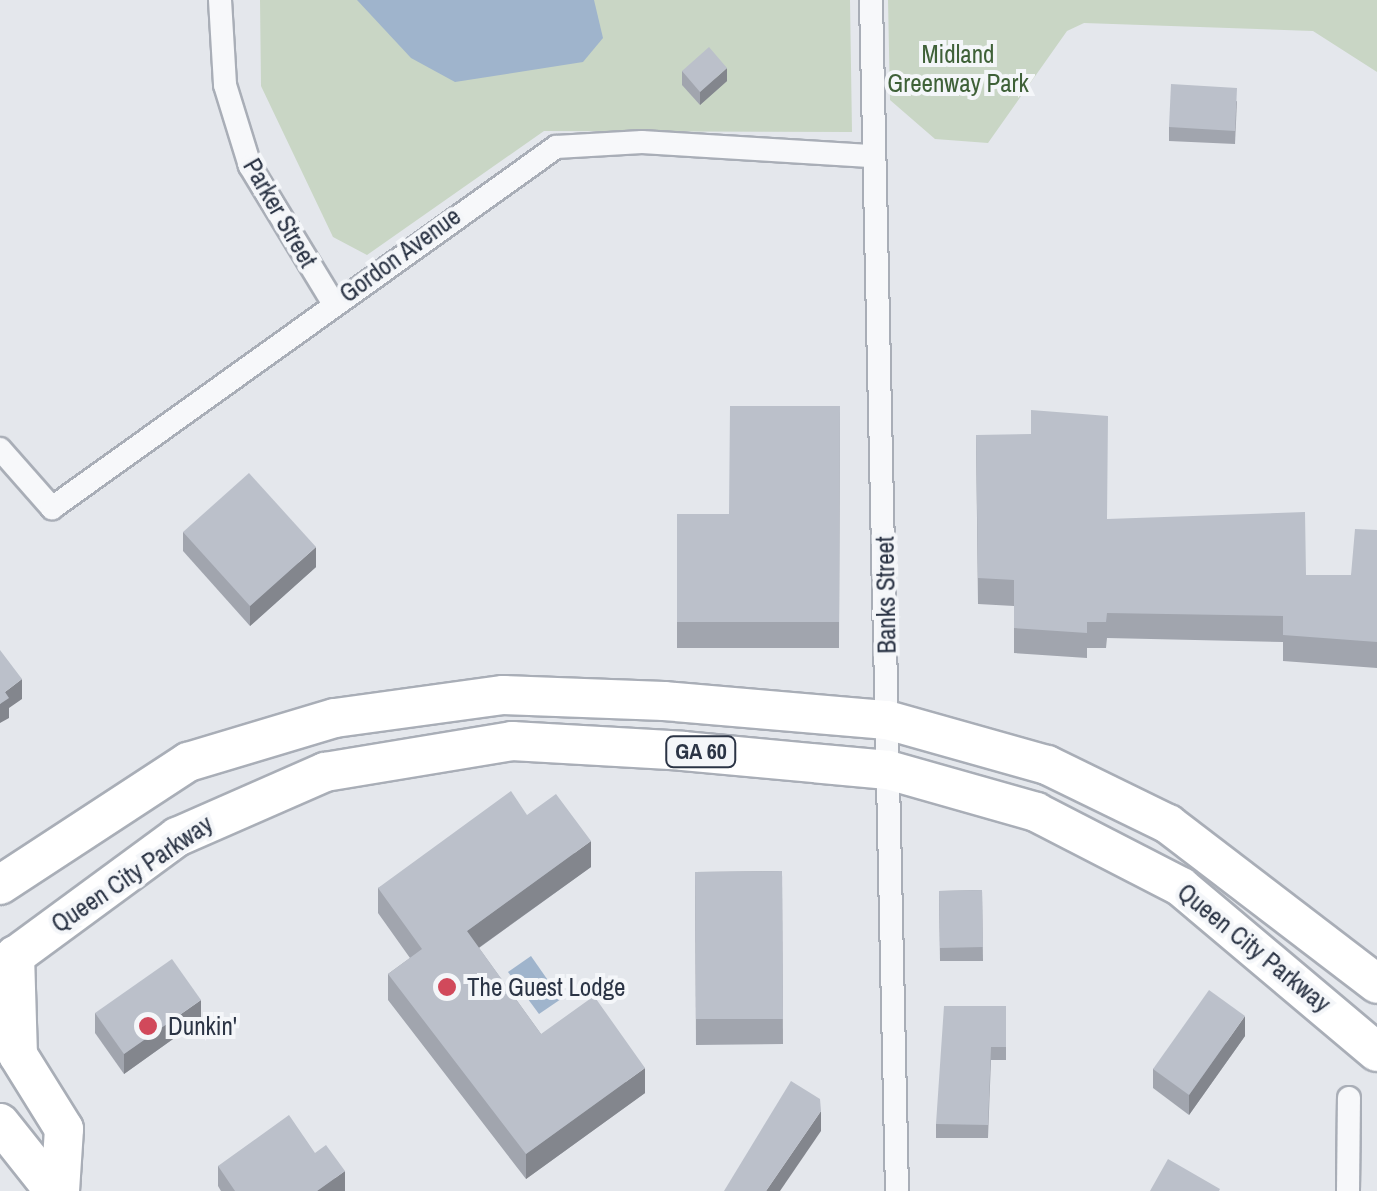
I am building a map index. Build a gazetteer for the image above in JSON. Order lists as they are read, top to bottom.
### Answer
{
  "streets": {
    "main road": ["GA 60", "Queen City Parkway"],
    "street": ["Parker Street", "Gordon Avenue", "Banks Street"]
  },
  "crossings": [
    ["Parker Street", "Gordon Avenue"],
    ["Gordon Avenue", "Banks Street"],
    ["Banks Street", "Queen City Parkway"]
  ],
  "parks": ["Midland Greenway Park"],
  "places": ["The Guest Lodge", "Dunkin'"]
}
